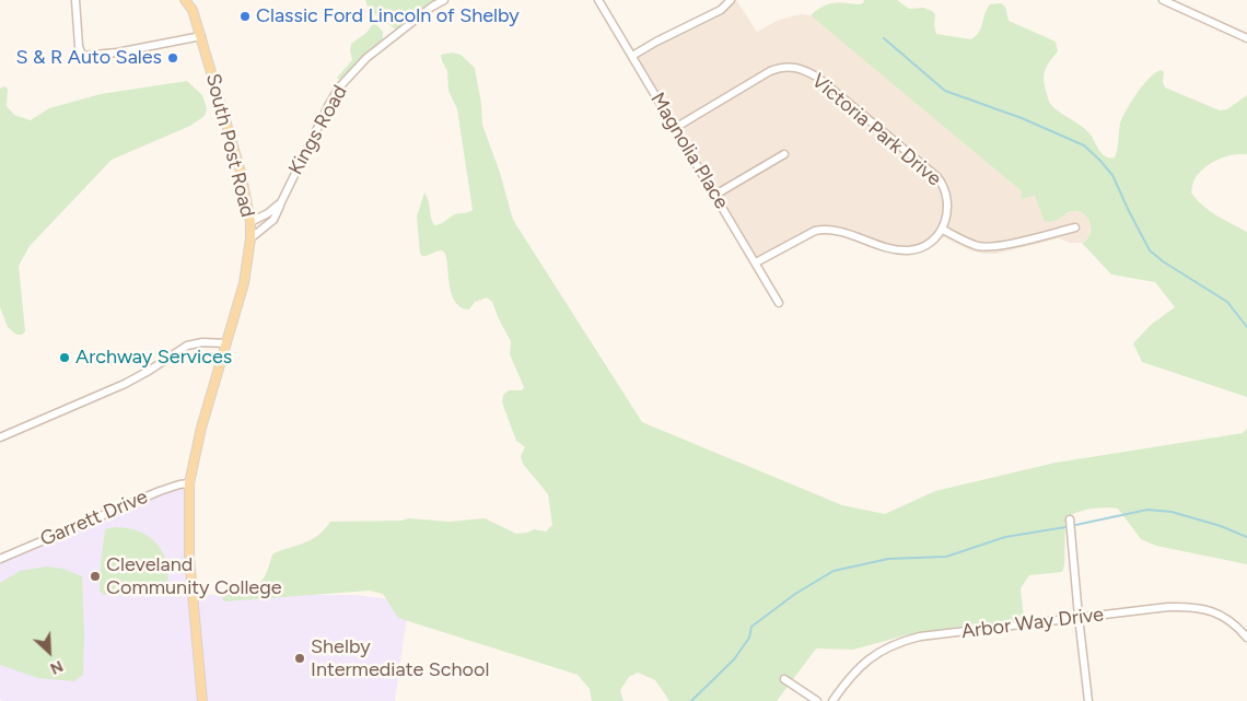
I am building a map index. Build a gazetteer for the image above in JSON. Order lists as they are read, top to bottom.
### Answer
{
  "streets": {
    "main road": ["South Post Road"],
    "street": [
      "Kings Road",
      "Victoria Park Drive",
      "Magnolia Place",
      "Garrett Drive",
      "Arbor Way Drive"
    ]
  },
  "crossings": [
    ["Kings Road", "South Post Road"],
    ["Victoria Park Drive", "Magnolia Place"],
    ["South Post Road", "Garrett Drive"]
  ],
  "places": [
    "Classic Ford Lincoln of Shelby",
    "S & R Auto Sales",
    "Archway Services",
    "Cleveland Community College",
    "Shelby Intermediate School"
  ],
  "north": "bottom right"
}
